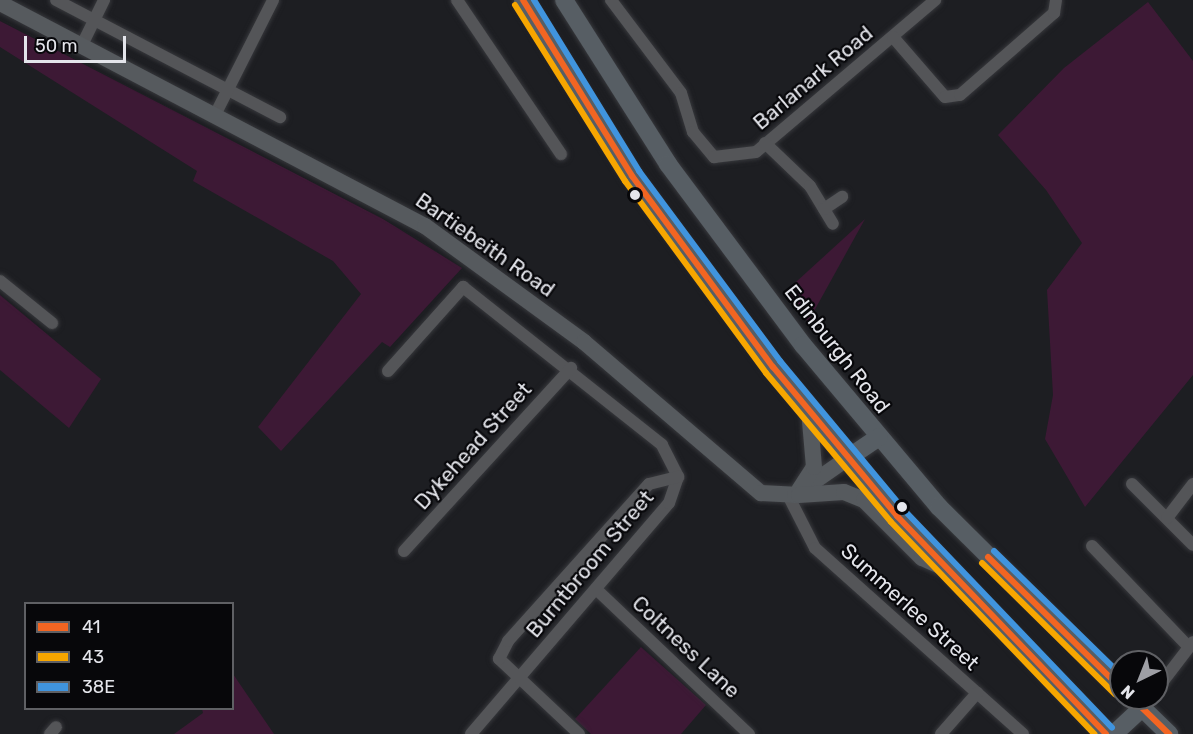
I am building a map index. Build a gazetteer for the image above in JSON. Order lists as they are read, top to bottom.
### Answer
{
  "streets": {
    "main road": ["Edinburgh Road"],
    "street": [
      "Barlanark Road",
      "Bartiebeith Road",
      "Dykehead Street",
      "Burntbroom Street",
      "Summerlee Street",
      "Coltness Lane"
    ]
  },
  "crossings": [
    ["Bartiebeith Road", "Summerlee Street"],
    ["Burntbroom Street", "Coltness Lane"]
  ],
  "lines": ["transit line 41", "transit line 38E", "transit line 43"],
  "legend": ["41", "43", "38E"],
  "scale_bar": "50 m",
  "north": "bottom left"
}
